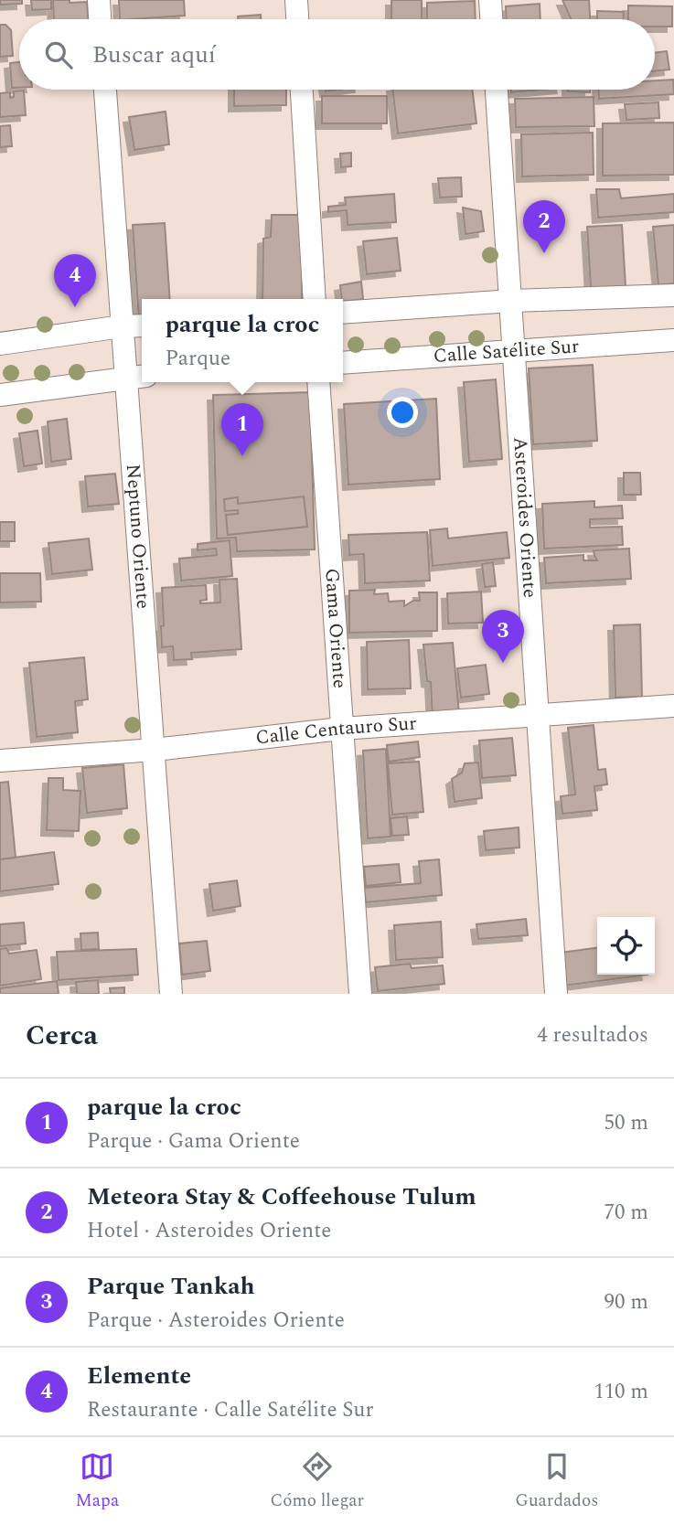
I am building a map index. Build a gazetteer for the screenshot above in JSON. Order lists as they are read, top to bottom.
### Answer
{
  "streets": {
    "street": [
      "Calle Satélite Sur",
      "Asteroides Oriente",
      "Neptuno Oriente",
      "Gama Oriente",
      "Calle Centauro Sur"
    ]
  },
  "crossings": [
    ["Calle Satélite Sur", "Asteroides Oriente"],
    ["Asteroides Oriente", "Calle Centauro Sur"],
    ["Neptuno Oriente", "Calle Centauro Sur"],
    ["Gama Oriente", "Calle Centauro Sur"]
  ],
  "page": {
    "search": "Buscar aquí",
    "pins": [
      "2",
      "4",
      "1",
      "3"
    ],
    "popup": ["parque la croc", "Parque"],
    "heading": ["Cerca", "4 resultados"],
    "list": [
      {
        "mark": "1",
        "name": "parque la croc",
        "note": "Parque · Gama Oriente",
        "value": "50 m"
      },
      {
        "mark": "2",
        "name": "Meteora Stay & Coffeehouse Tulum",
        "note": "Hotel · Asteroides Oriente",
        "value": "70 m"
      },
      {
        "mark": "3",
        "name": "Parque Tankah",
        "note": "Parque · Asteroides Oriente",
        "value": "90 m"
      },
      {
        "mark": "4",
        "name": "Elemente",
        "note": "Restaurante · Calle Satélite Sur",
        "value": "110 m"
      }
    ],
    "nav": ["Mapa", "Cómo llegar", "Guardados"]
  }
}
